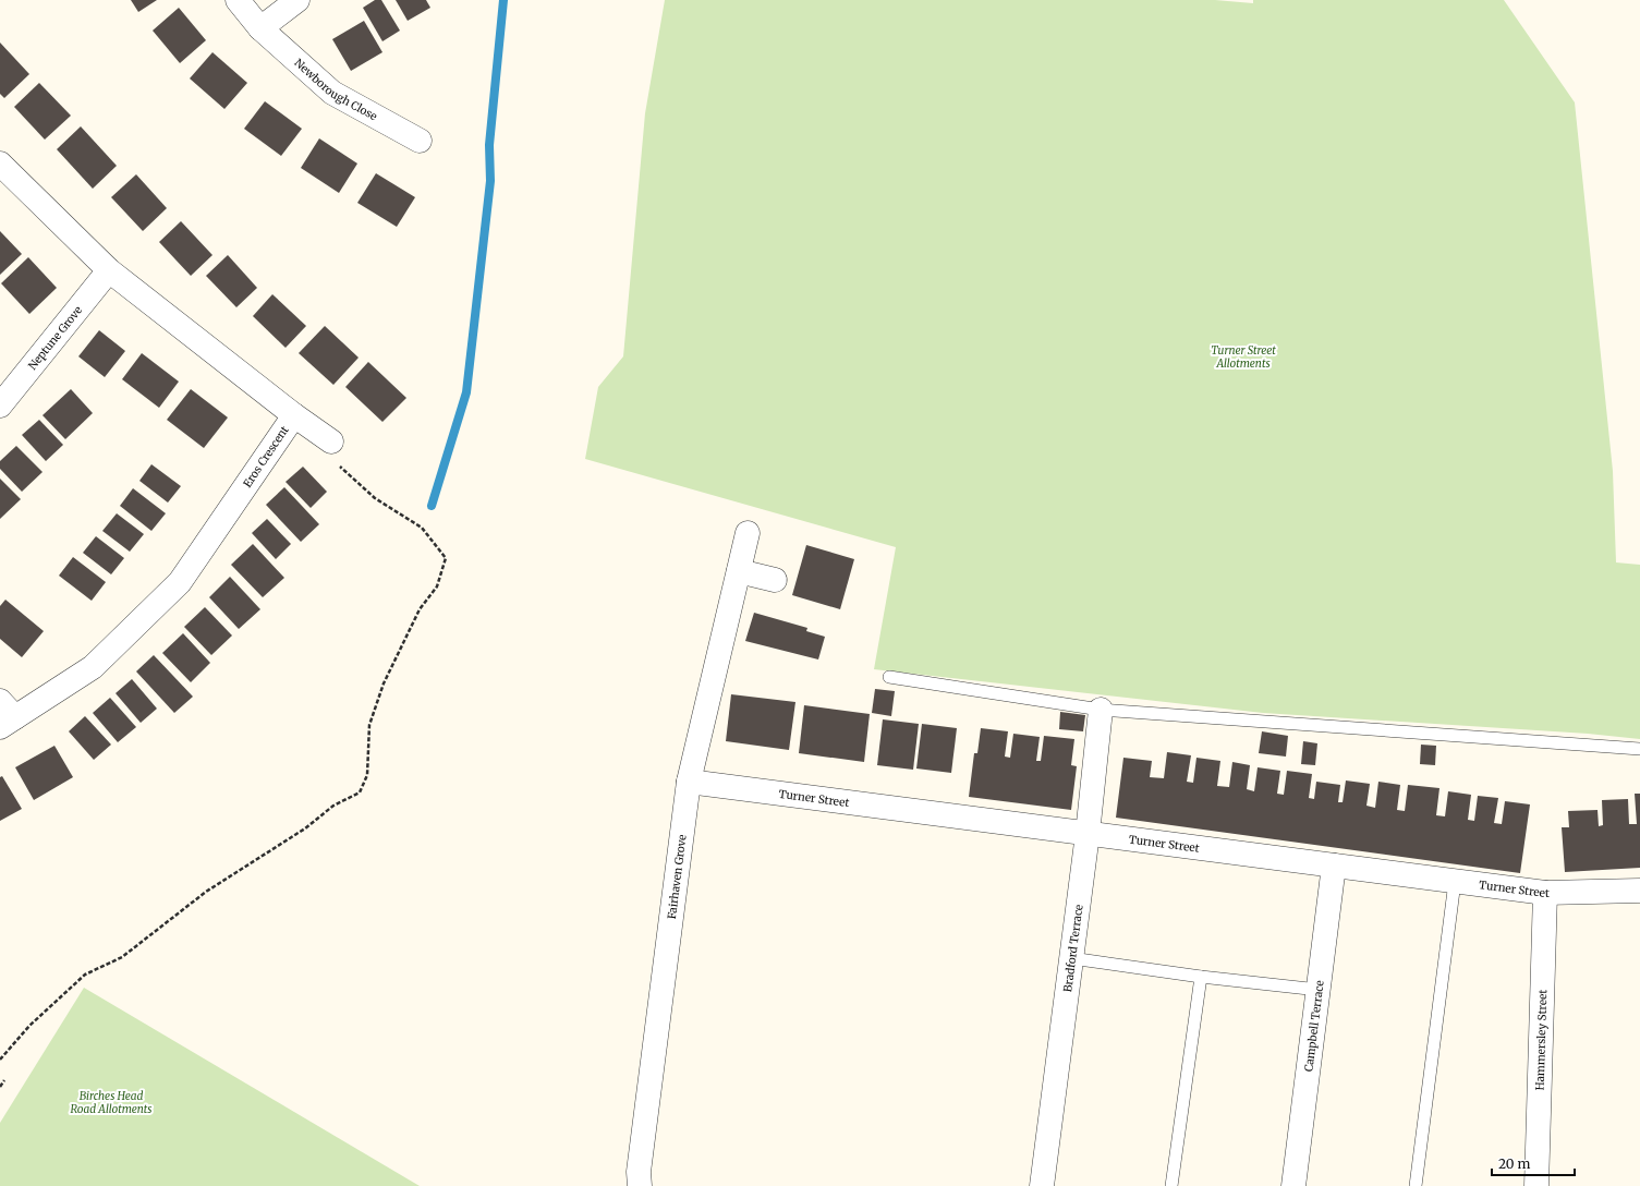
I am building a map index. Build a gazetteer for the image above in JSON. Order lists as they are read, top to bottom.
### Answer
{
  "streets": {
    "street": [
      "Newborough Close",
      "Neptune Grove",
      "Eros Crescent",
      "Turner Street",
      "Fairhaven Grove",
      "Bradford Terrace",
      "Campbell Terrace",
      "Hammersley Street"
    ]
  },
  "crossings": [
    ["Neptune Grove", "Eros Crescent"],
    ["Turner Street", "Fairhaven Grove"],
    ["Turner Street", "Bradford Terrace"],
    ["Turner Street", "Campbell Terrace"],
    ["Turner Street", "Hammersley Street"]
  ],
  "parks": ["Turner Street Allotments", "Birches Head Road Allotments"],
  "scale_bar": "20 m"
}
